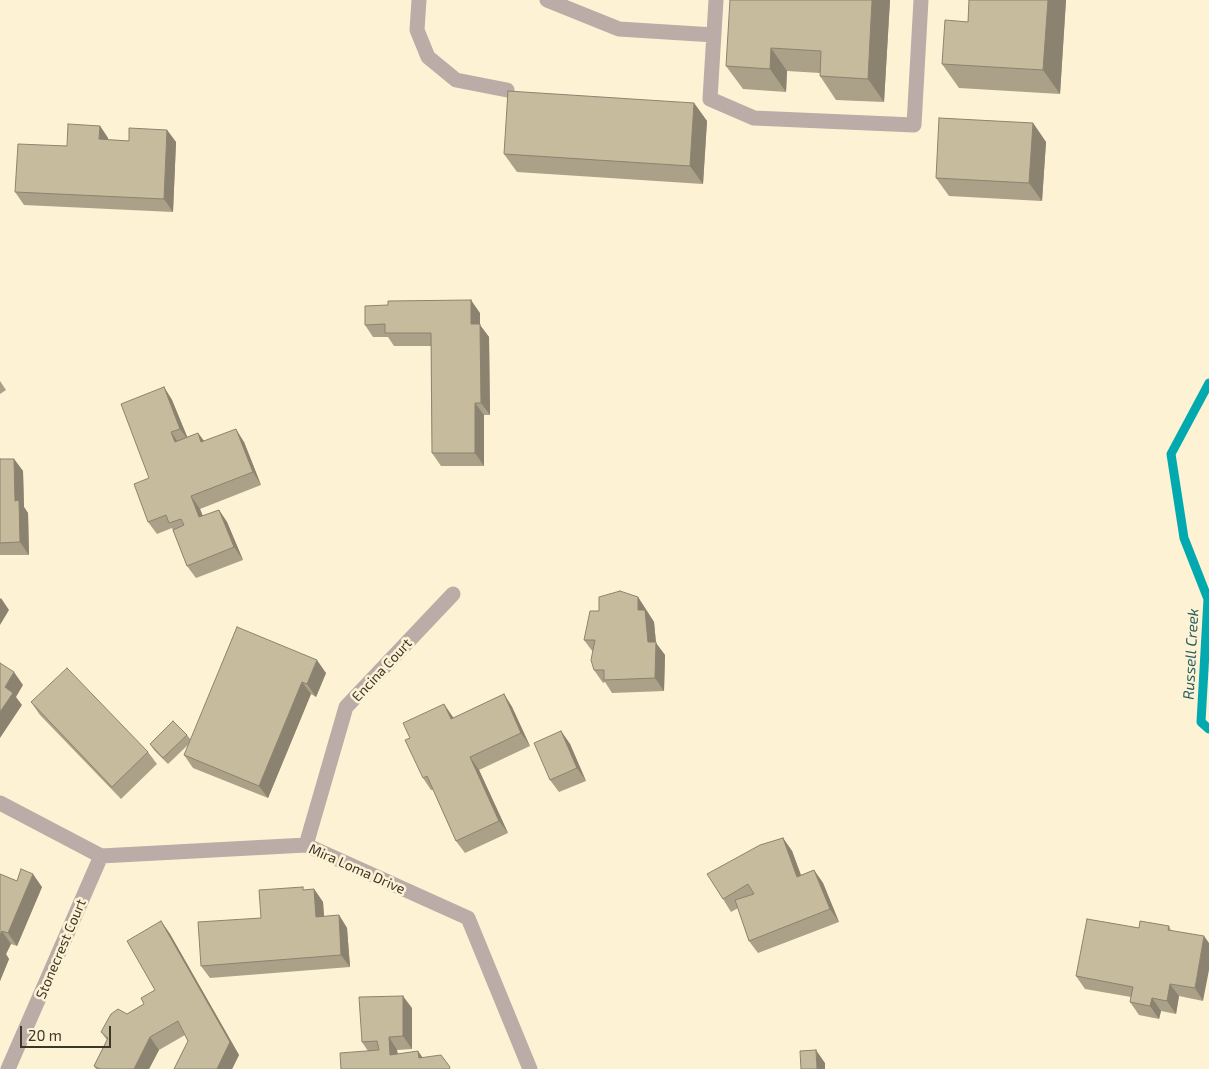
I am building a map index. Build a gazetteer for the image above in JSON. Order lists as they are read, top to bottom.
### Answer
{
  "streets": {
    "street": ["Encina Court", "Mira Loma Drive", "Stonecrest Court"]
  },
  "crossings": [
    ["Encina Court", "Mira Loma Drive"],
    ["Mira Loma Drive", "Stonecrest Court"]
  ],
  "water": ["Russell Creek"],
  "scale_bar": "20 m"
}
